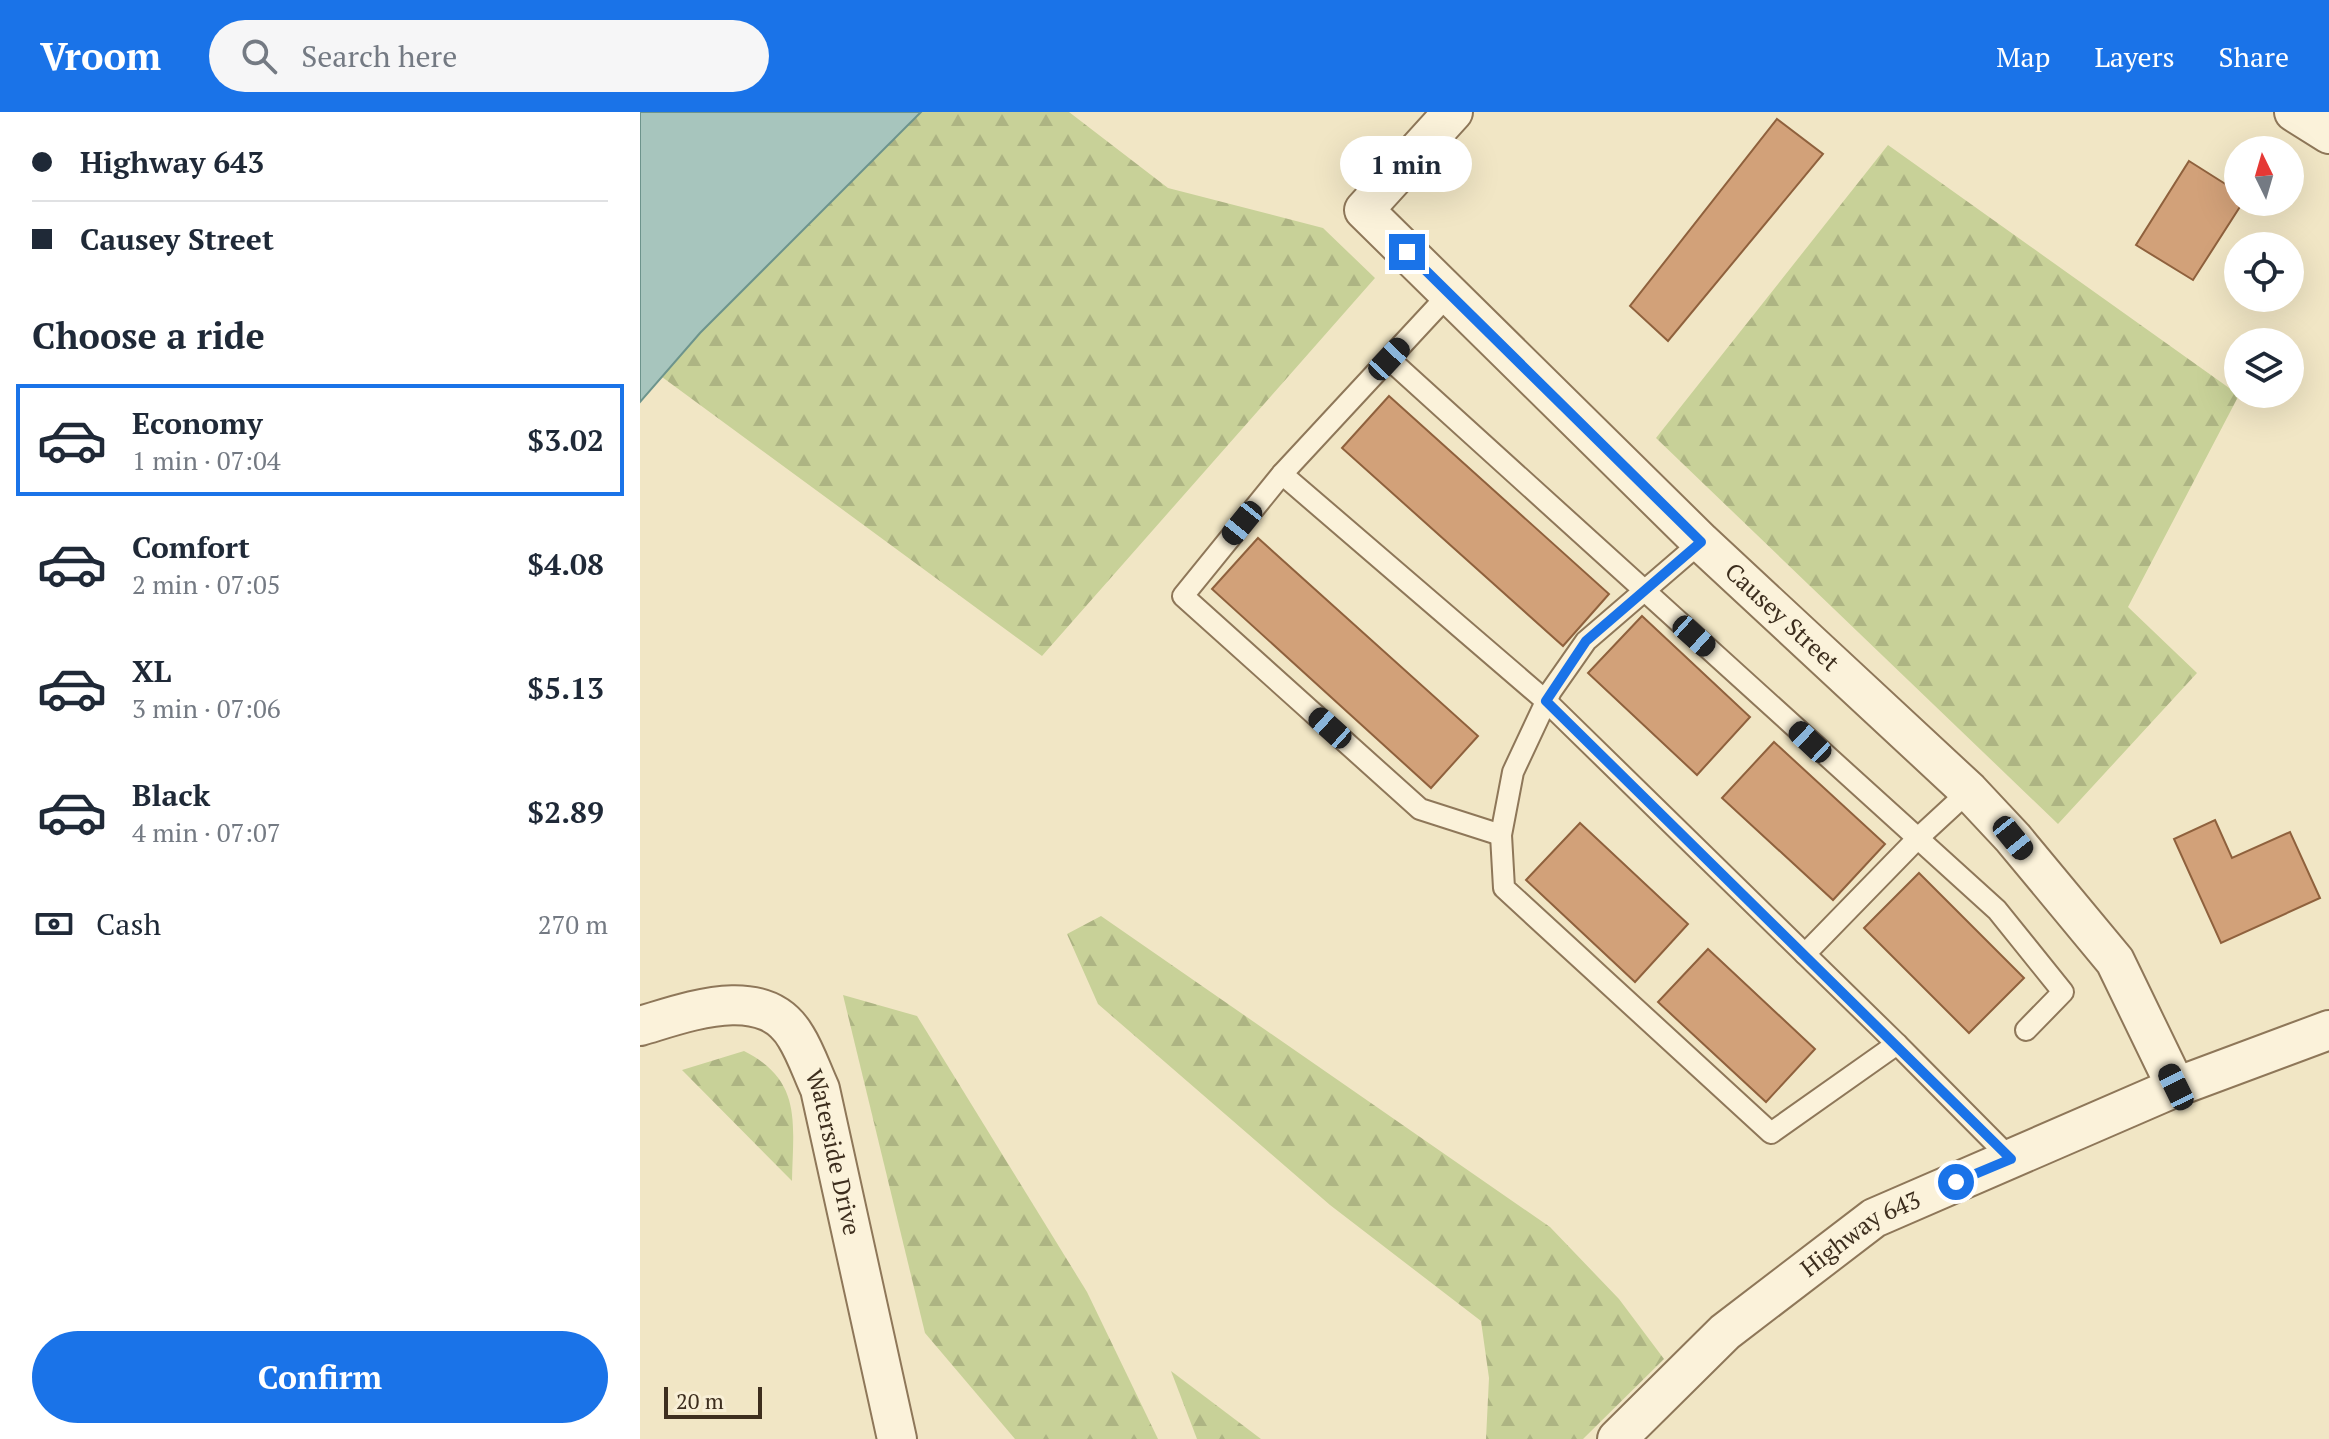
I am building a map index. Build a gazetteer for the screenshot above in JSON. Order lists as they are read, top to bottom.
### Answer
{
  "streets": {
    "street": ["Causey Street", "Waterside Drive", "Highway 643"]
  },
  "crossings": [
    ["Causey Street", "Highway 643"]
  ],
  "scale_bar": "20 m",
  "north": "top",
  "page": {
    "header": "Vroom",
    "search": "Search here",
    "nav": ["Map", "Layers", "Share"],
    "banner": ["Highway 643", "Causey Street"],
    "bubble": "1 min",
    "heading": "Choose a ride",
    "list": [
      {
        "name": "Economy",
        "note": "1 min · 07:04",
        "value": "$3.02"
      },
      {
        "name": "Comfort",
        "note": "2 min · 07:05",
        "value": "$4.08"
      },
      {
        "name": "XL",
        "note": "3 min · 07:06",
        "value": "$5.13"
      },
      {
        "name": "Black",
        "note": "4 min · 07:07",
        "value": "$2.89"
      }
    ],
    "pay": ["Cash", "270 m"],
    "buttons": "Confirm",
    "scale": "20 m"
  }
}
